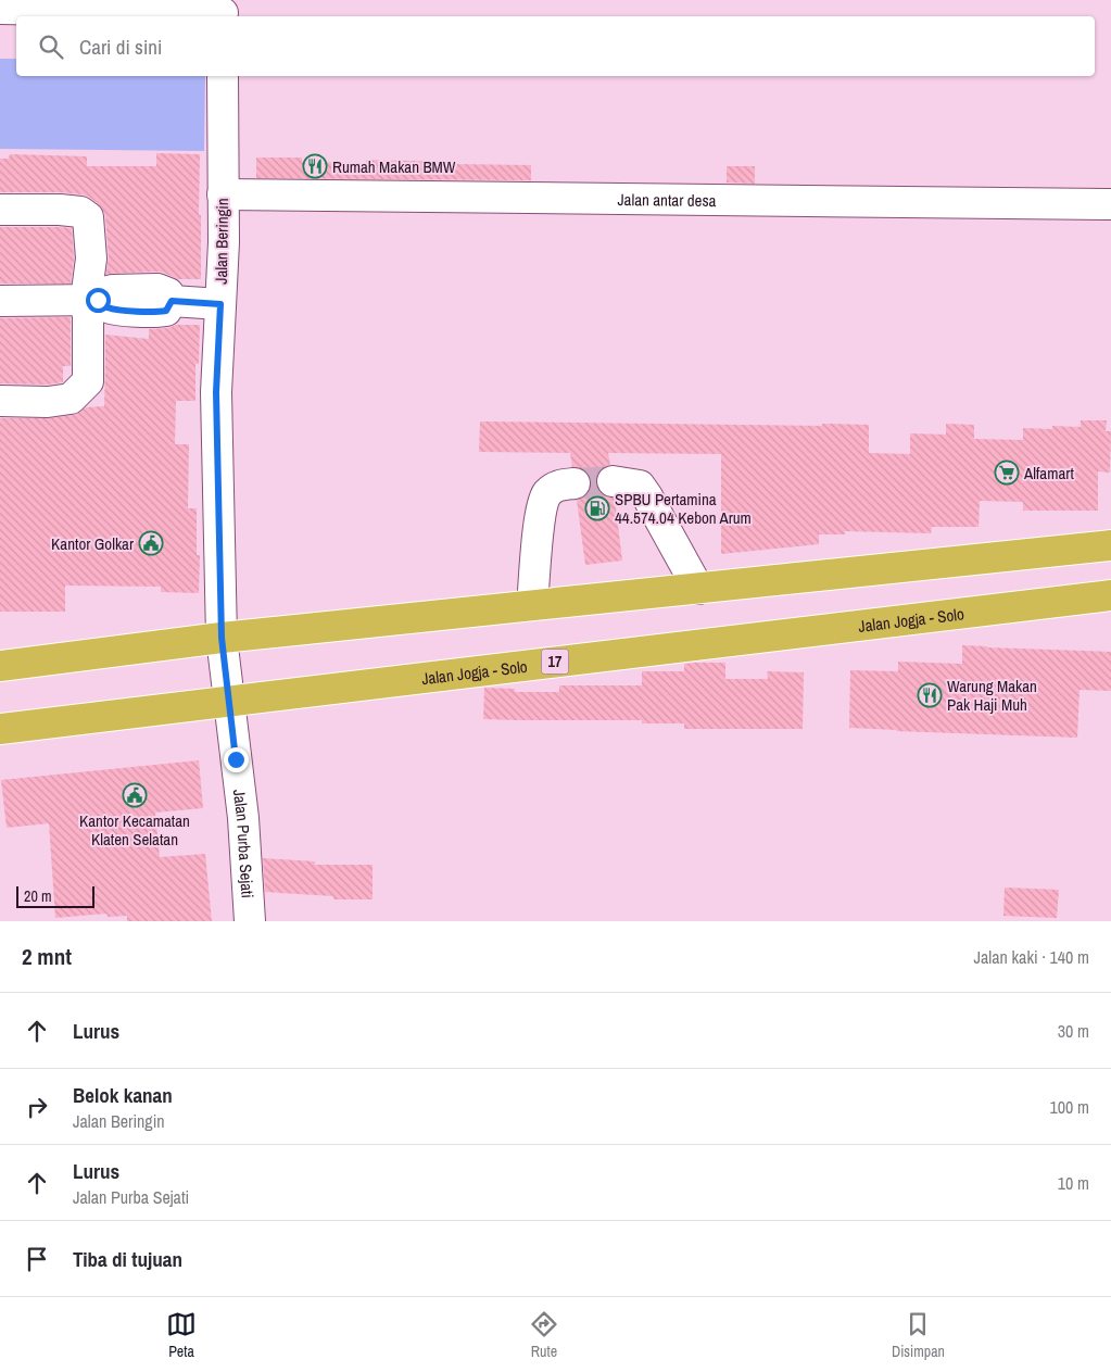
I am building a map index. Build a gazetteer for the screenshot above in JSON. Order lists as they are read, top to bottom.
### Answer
{
  "streets": {
    "highway": ["Jalan Jogja - Solo", "17"],
    "street": ["Jalan antar desa", "Jalan Beringin", "Jalan Purba Sejati"]
  },
  "crossings": [
    ["Jalan antar desa", "Jalan Beringin"],
    ["Jalan Beringin", "Jalan Jogja - Solo"],
    ["Jalan Beringin", "Jalan Purba Sejati"],
    ["Jalan Jogja - Solo", "Jalan Purba Sejati"]
  ],
  "places": {
    "restaurant": ["Rumah Makan BMW", "Warung Makan Pak Haji Muh"],
    "supermarket": ["Alfamart"],
    "fuel station": ["SPBU Pertamina 44.574.04 Kebon Arum"],
    "public building": ["Kantor Golkar", "Kantor Kecamatan Klaten Selatan"]
  },
  "scale_bar": "20 m",
  "page": {
    "search": "Cari di sini",
    "scale": "20 m",
    "heading": ["2 mnt", "Jalan kaki · 140 m"],
    "list": [
      ["Lurus", "30 m"],
      ["Belok kanan", "Jalan Beringin", "100 m"],
      ["Lurus", "Jalan Purba Sejati", "10 m"],
      "Tiba di tujuan"
    ],
    "nav": ["Peta", "Rute", "Disimpan"]
  }
}
